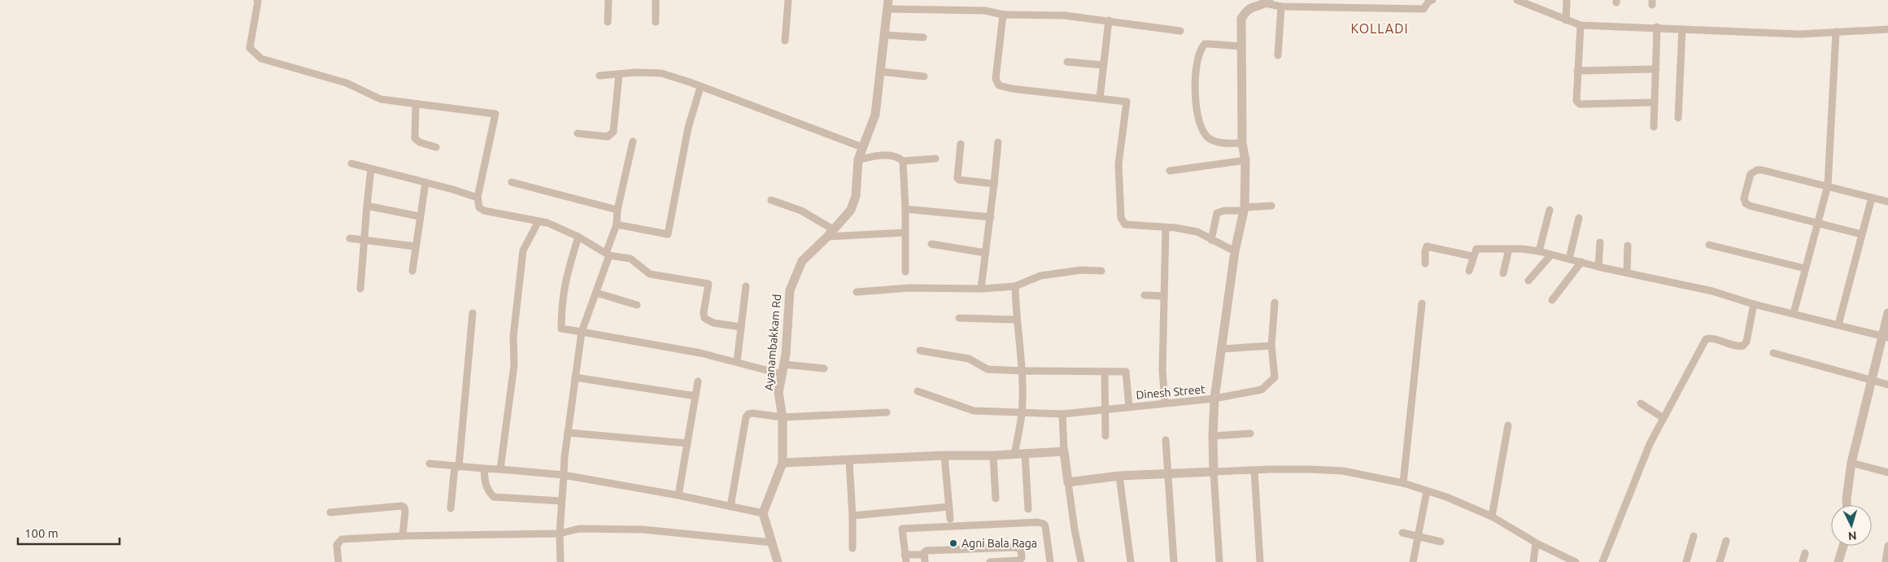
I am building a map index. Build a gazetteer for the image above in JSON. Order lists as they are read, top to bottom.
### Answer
{
  "streets": {
    "street": ["Ayanambakkam Rd", "Dinesh Street"]
  },
  "districts": ["KOLLADI"],
  "places": ["Agni Bala Raga"],
  "scale_bar": "100 m",
  "north": "bottom"
}
